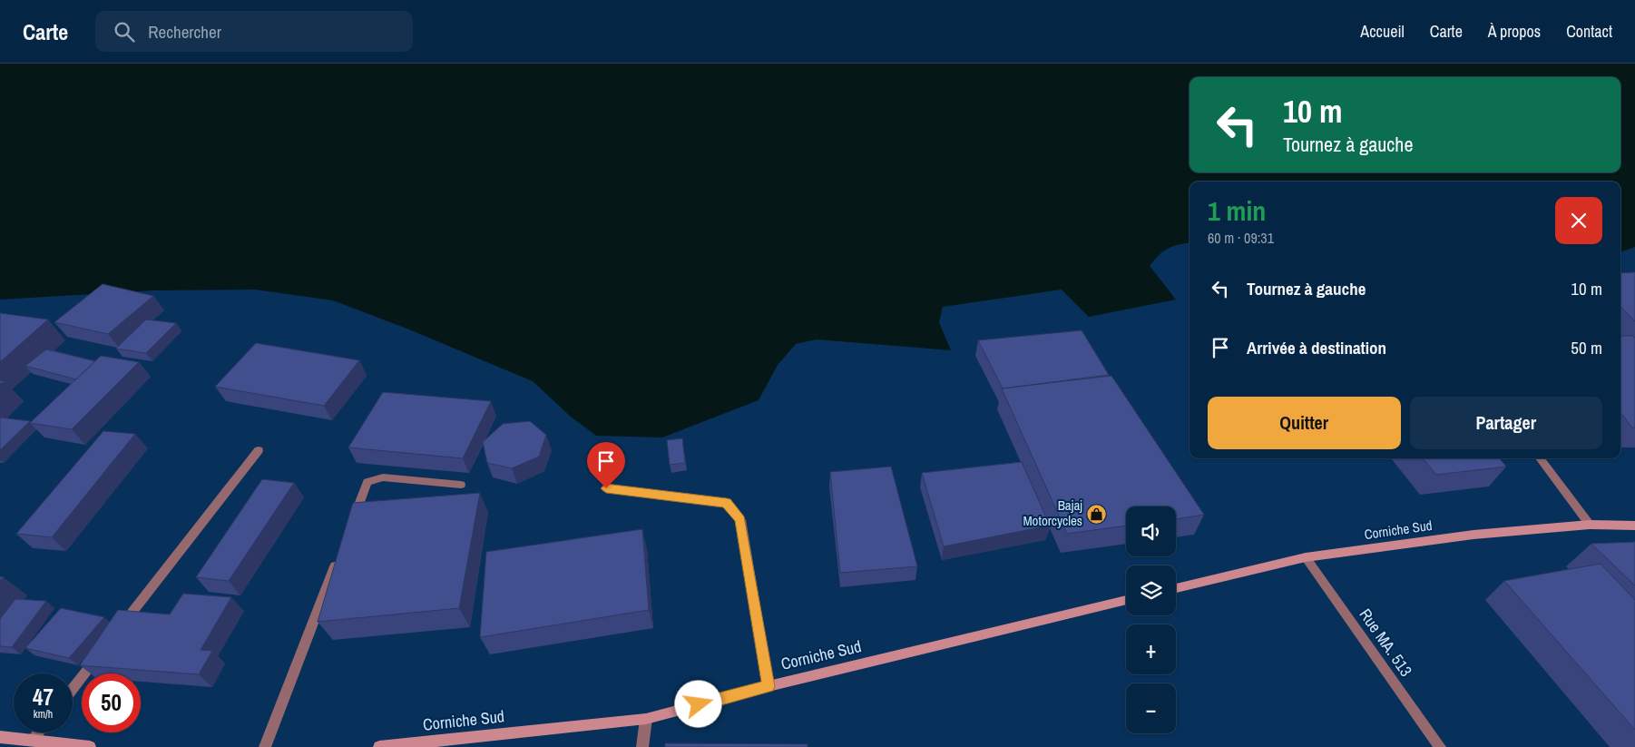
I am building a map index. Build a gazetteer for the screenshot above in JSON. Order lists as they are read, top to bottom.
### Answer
{
  "streets": {
    "main road": ["Corniche Sud"],
    "street": ["Rue MA. 513"]
  },
  "crossings": [
    ["Corniche Sud", "Rue MA. 513"]
  ],
  "places": {
    "shop": ["Bajaj Motorcycles"]
  },
  "page": {
    "header": "Carte",
    "search": "Rechercher",
    "nav": [
      "Accueil",
      "Carte",
      "À propos",
      "Contact"
    ],
    "turn": ["10 m", "Tournez à gauche"],
    "heading": ["1 min", "60 m · 09:31"],
    "list": [
      {
        "name": "Tournez à gauche",
        "value": "10 m"
      },
      {
        "name": "Arrivée à destination",
        "value": "50 m"
      }
    ],
    "buttons": ["Quitter", "Partager"],
    "map_buttons": ["+", "−"],
    "speed": "47 km/h",
    "limit": "50"
  }
}
